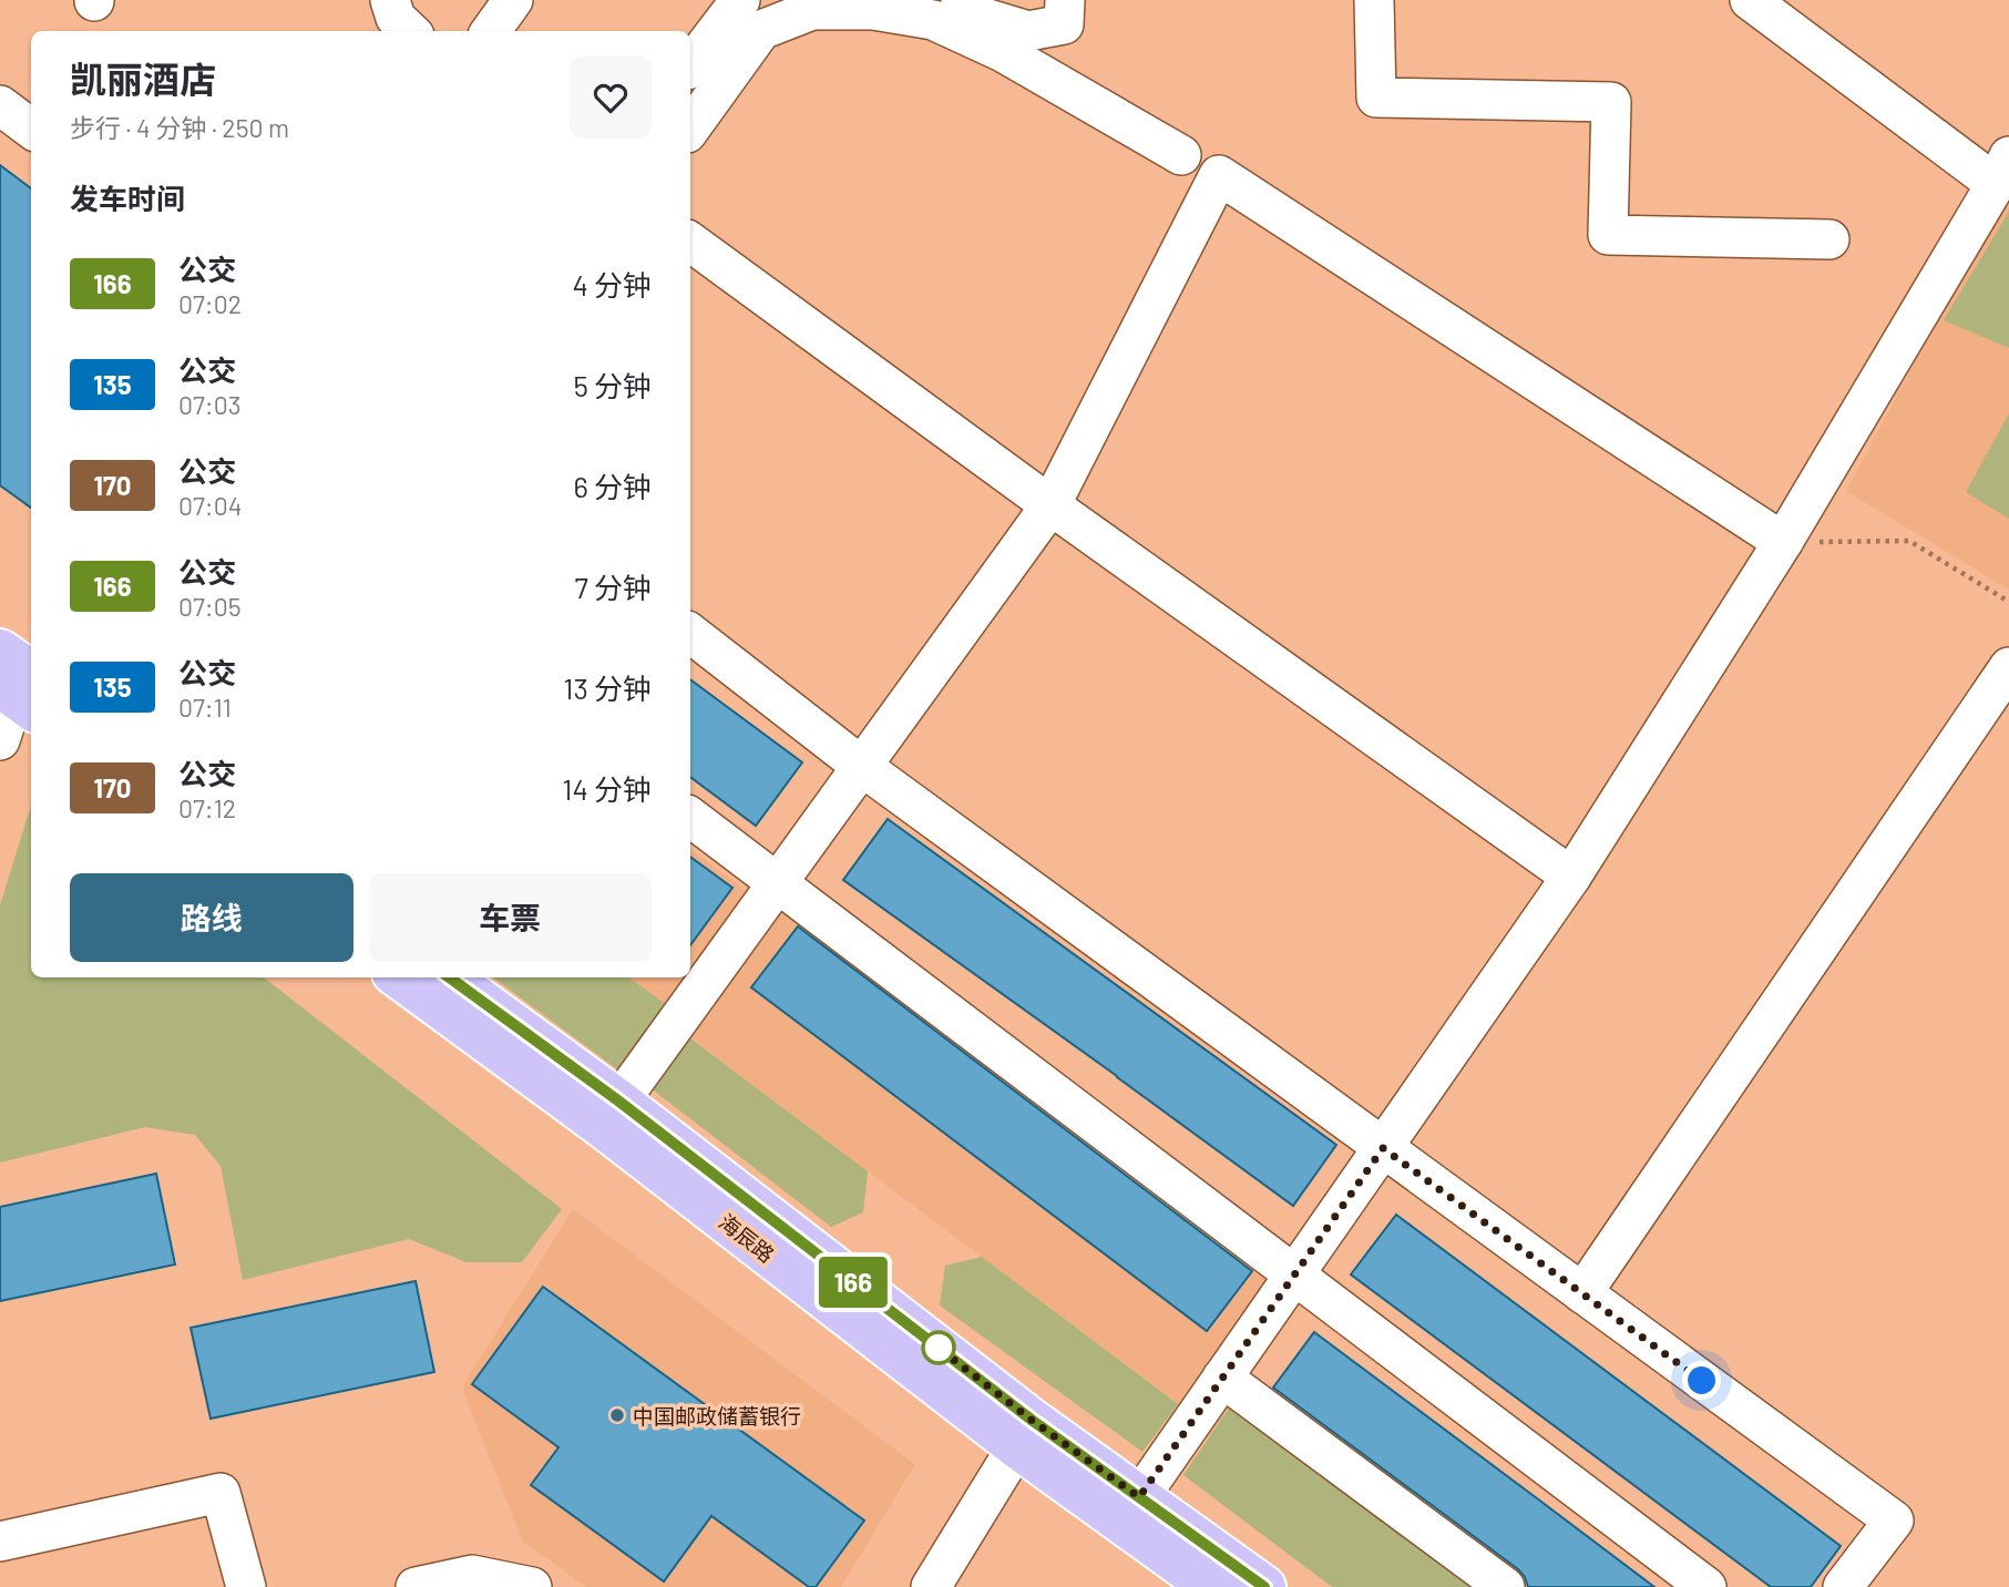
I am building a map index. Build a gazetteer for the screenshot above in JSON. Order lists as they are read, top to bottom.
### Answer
{
  "streets": {
    "main road": ["海辰路"]
  },
  "places": ["中国邮政储蓄银行"],
  "lines": ["bus line 166"],
  "page": {
    "on_map": "166",
    "heading": [
      ["凯丽酒店", "步行 · 4 分钟 · 250 m"],
      "发车时间"
    ],
    "list": [
      {
        "mark": "166",
        "name": "公交",
        "note": "07:02",
        "value": "4 分钟"
      },
      {
        "mark": "135",
        "name": "公交",
        "note": "07:03",
        "value": "5 分钟"
      },
      {
        "mark": "170",
        "name": "公交",
        "note": "07:04",
        "value": "6 分钟"
      },
      {
        "mark": "166",
        "name": "公交",
        "note": "07:05",
        "value": "7 分钟"
      },
      {
        "mark": "135",
        "name": "公交",
        "note": "07:11",
        "value": "13 分钟"
      },
      {
        "mark": "170",
        "name": "公交",
        "note": "07:12",
        "value": "14 分钟"
      }
    ],
    "buttons": ["路线", "车票"]
  }
}
